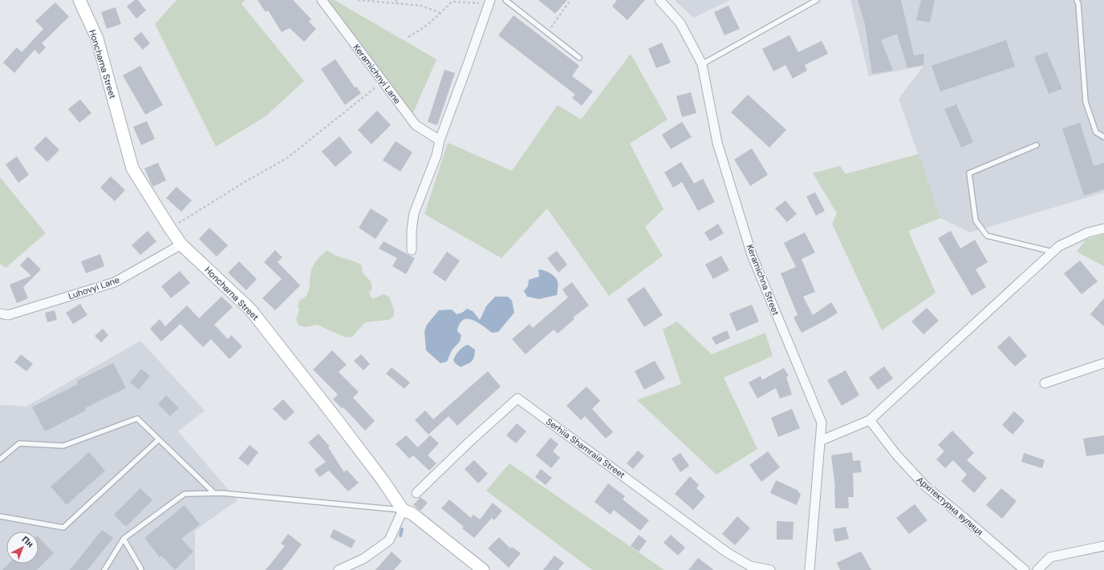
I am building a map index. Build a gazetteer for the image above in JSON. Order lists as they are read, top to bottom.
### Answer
{
  "streets": {
    "street": [
      "Honcharna Street",
      "Keramichnyi Lane",
      "Keramichna Street",
      "Luhovyi Lane",
      "Serhiia Shamraia Street",
      "Архітектурна вулиця"
    ]
  },
  "crossings": [
    ["Honcharna Street", "Luhovyi Lane"]
  ],
  "north": "top right"
}
